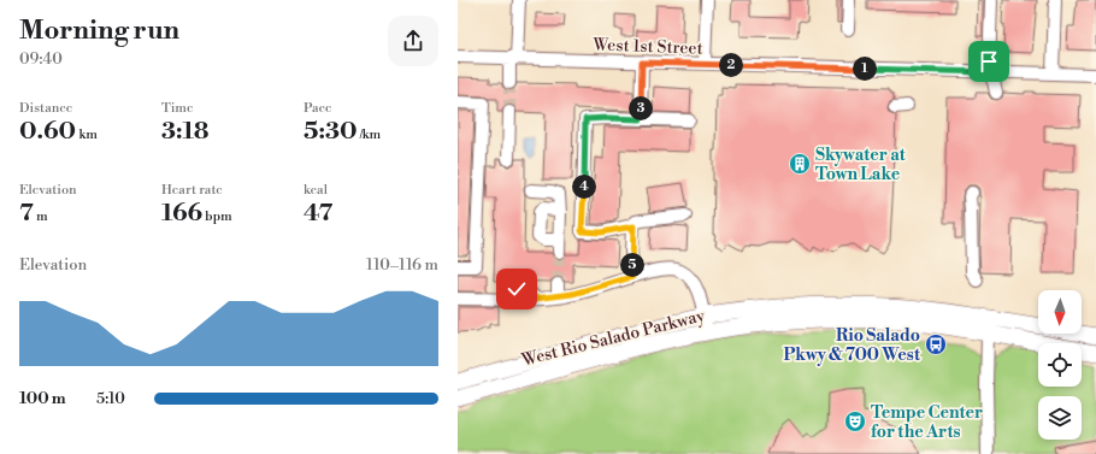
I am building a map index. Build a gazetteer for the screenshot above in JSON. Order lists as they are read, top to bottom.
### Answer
{
  "streets": {
    "main road": ["West Rio Salado Parkway"],
    "street": ["West 1st Street"]
  },
  "places": {
    "building": ["Skywater at Town Lake"],
    "bus stop": ["Rio Salado Pkwy & 700 West"],
    "theatre": ["Tempe Center for the Arts"]
  },
  "north": "bottom",
  "page": {
    "heading": ["Morning run", "09:40"],
    "pins": [
      "2",
      "1",
      "3",
      "4",
      "5"
    ],
    "stats": [
      ["Distance", "0.60 km"],
      ["Time", "3:18"],
      ["Pace", "5:30 /km"],
      ["Elevation", "7 m"],
      ["Heart rate", "166 bpm"],
      ["kcal", "47"]
    ],
    "chart": ["Elevation", "110–116 m"],
    "list": [
      {
        "name": "100 m",
        "note": "5:10"
      }
    ]
  }
}
